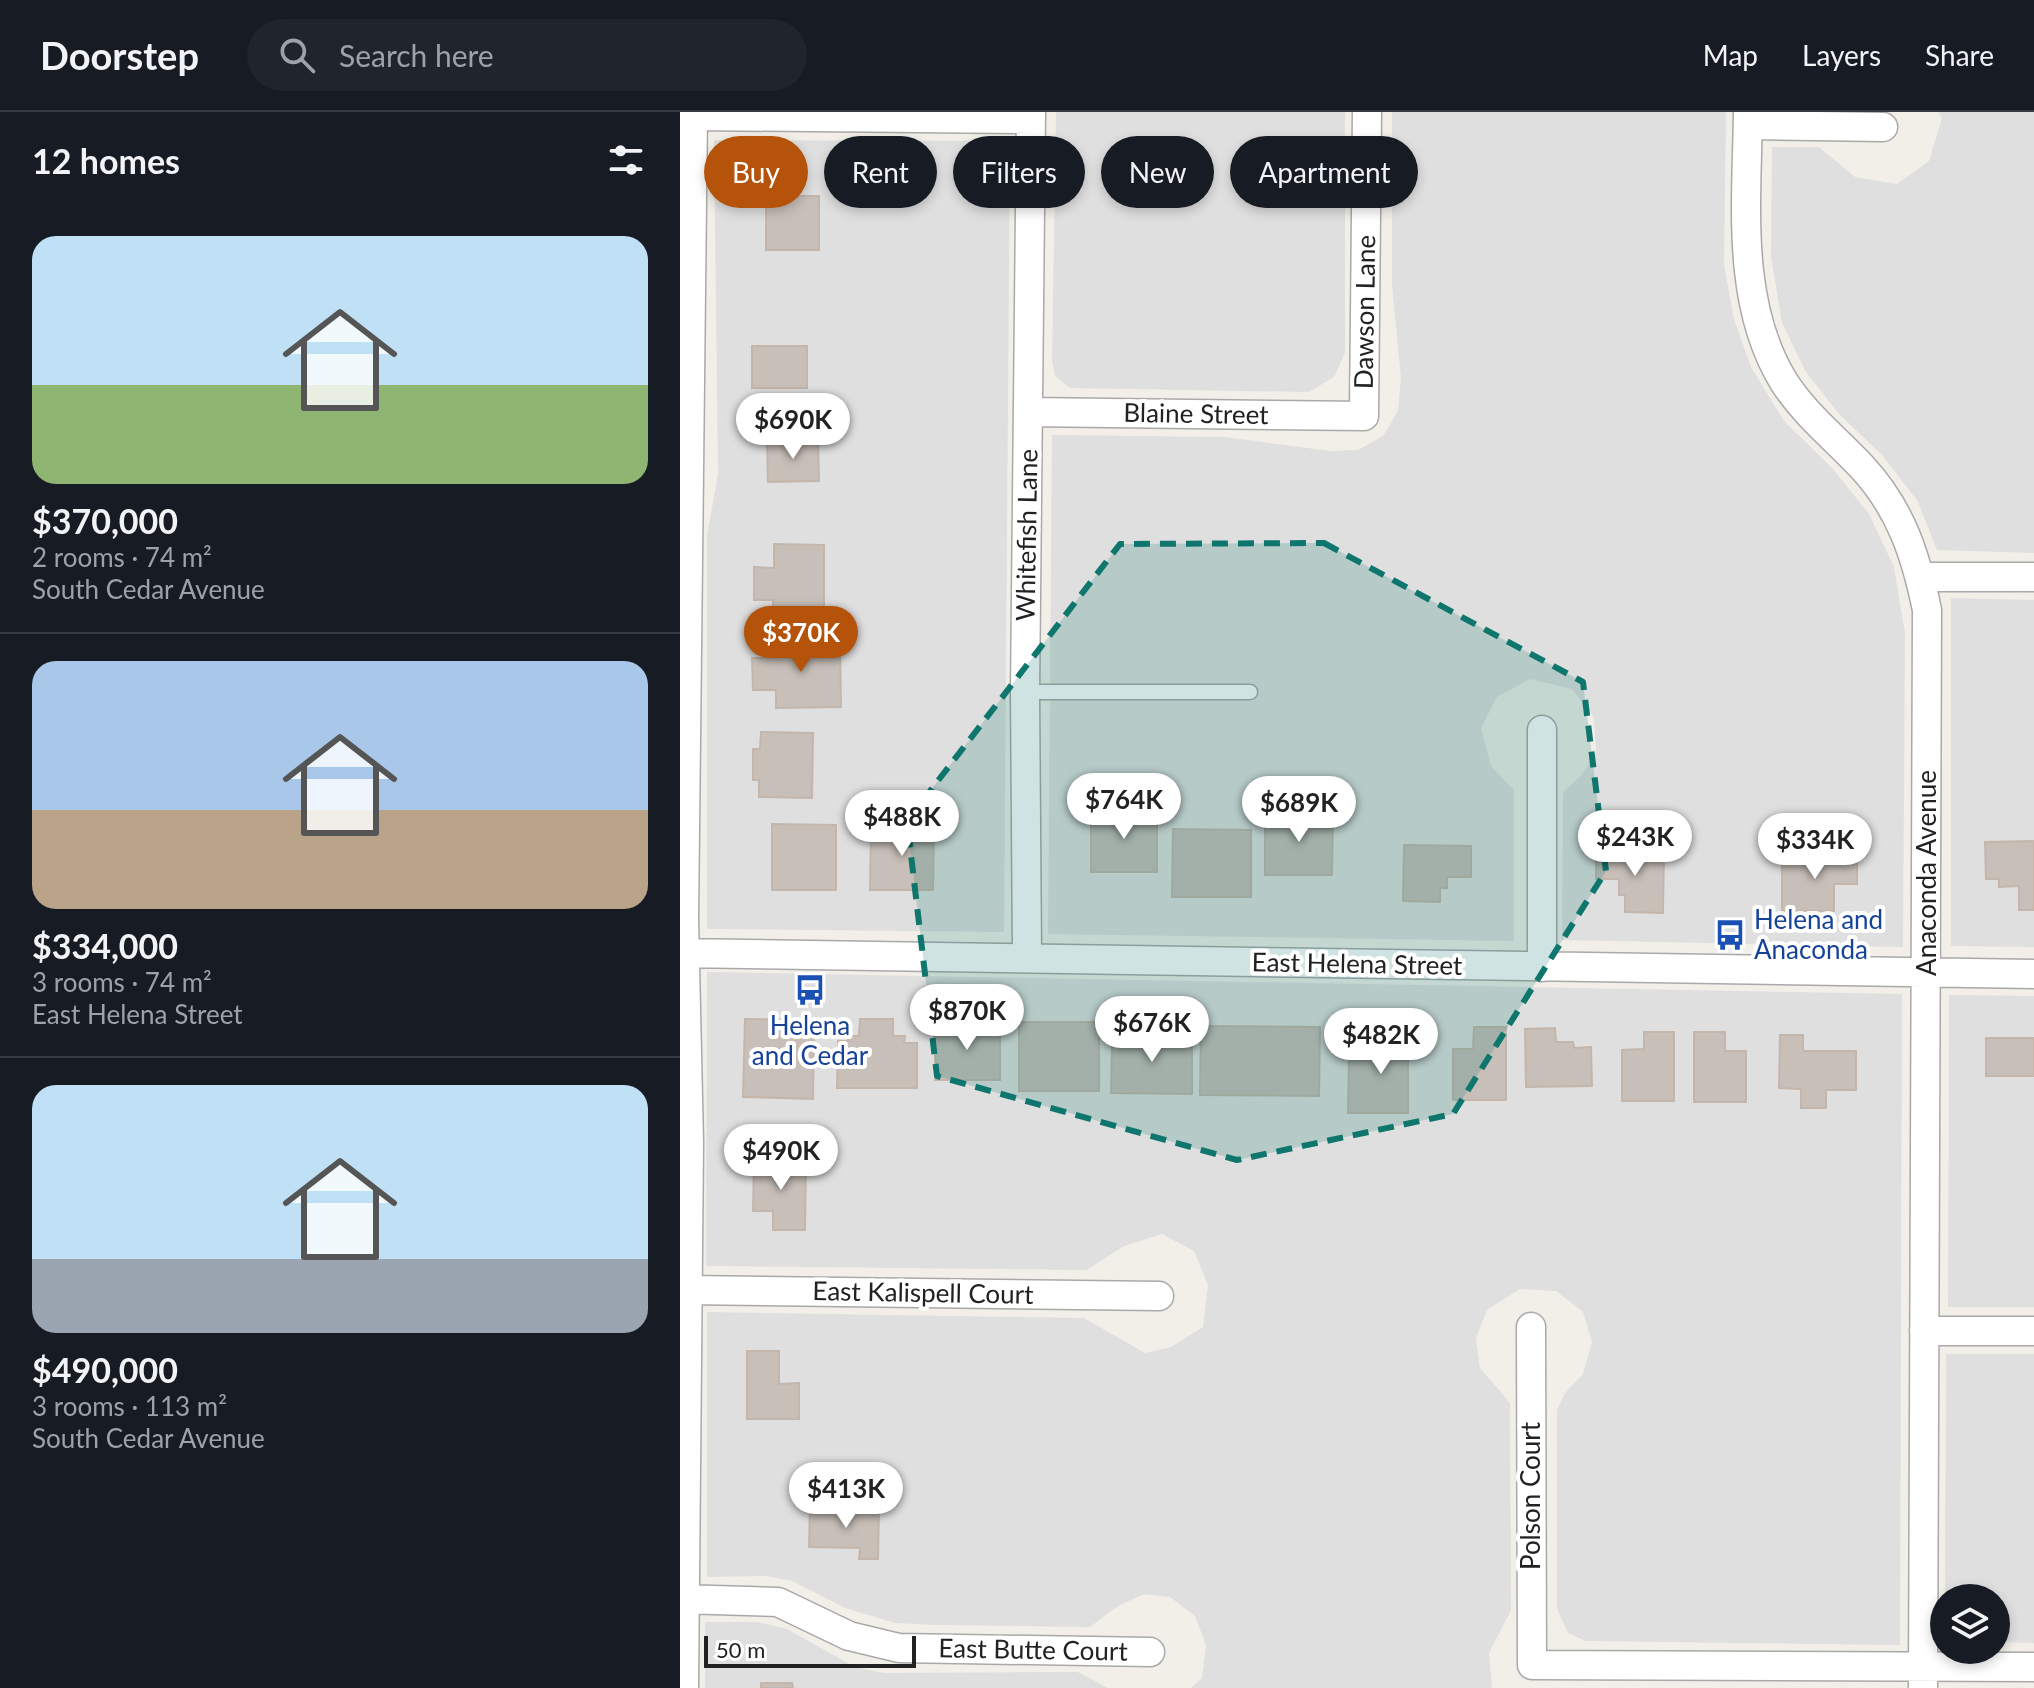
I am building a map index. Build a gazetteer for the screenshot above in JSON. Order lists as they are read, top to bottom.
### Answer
{
  "streets": {
    "street": [
      "Dawson Lane",
      "Blaine Street",
      "Whitefish Lane",
      "Anaconda Avenue",
      "East Helena Street",
      "East Kalispell Court",
      "Polson Court",
      "East Butte Court"
    ]
  },
  "crossings": [
    ["Dawson Lane", "Blaine Street"],
    ["Blaine Street", "Whitefish Lane"],
    ["Whitefish Lane", "East Helena Street"],
    ["Anaconda Avenue", "East Helena Street"],
    ["Anaconda Avenue", "Polson Court"]
  ],
  "places": {
    "bus stop": ["Helena and Anaconda", "Helena and Cedar"]
  },
  "scale_bar": "50 m",
  "page": {
    "header": "Doorstep",
    "search": "Search here",
    "nav": ["Map", "Layers", "Share"],
    "heading": "12 homes",
    "chip": [
      "Buy",
      "Rent",
      "Filters",
      "New",
      "Apartment"
    ],
    "list": [
      {
        "name": "$370,000",
        "note": "2 rooms · 74 m² · South Cedar Avenue"
      },
      {
        "name": "$334,000",
        "note": "3 rooms · 74 m² · East Helena Street"
      },
      {
        "name": "$490,000",
        "note": "3 rooms · 113 m² · South Cedar Avenue"
      }
    ],
    "price": [
      "$690K",
      "$370K",
      "$764K",
      "$689K",
      "$488K",
      "$243K",
      "$334K",
      "$870K",
      "$676K",
      "$482K",
      "$490K",
      "$413K"
    ],
    "scale": "50 m"
  }
}
